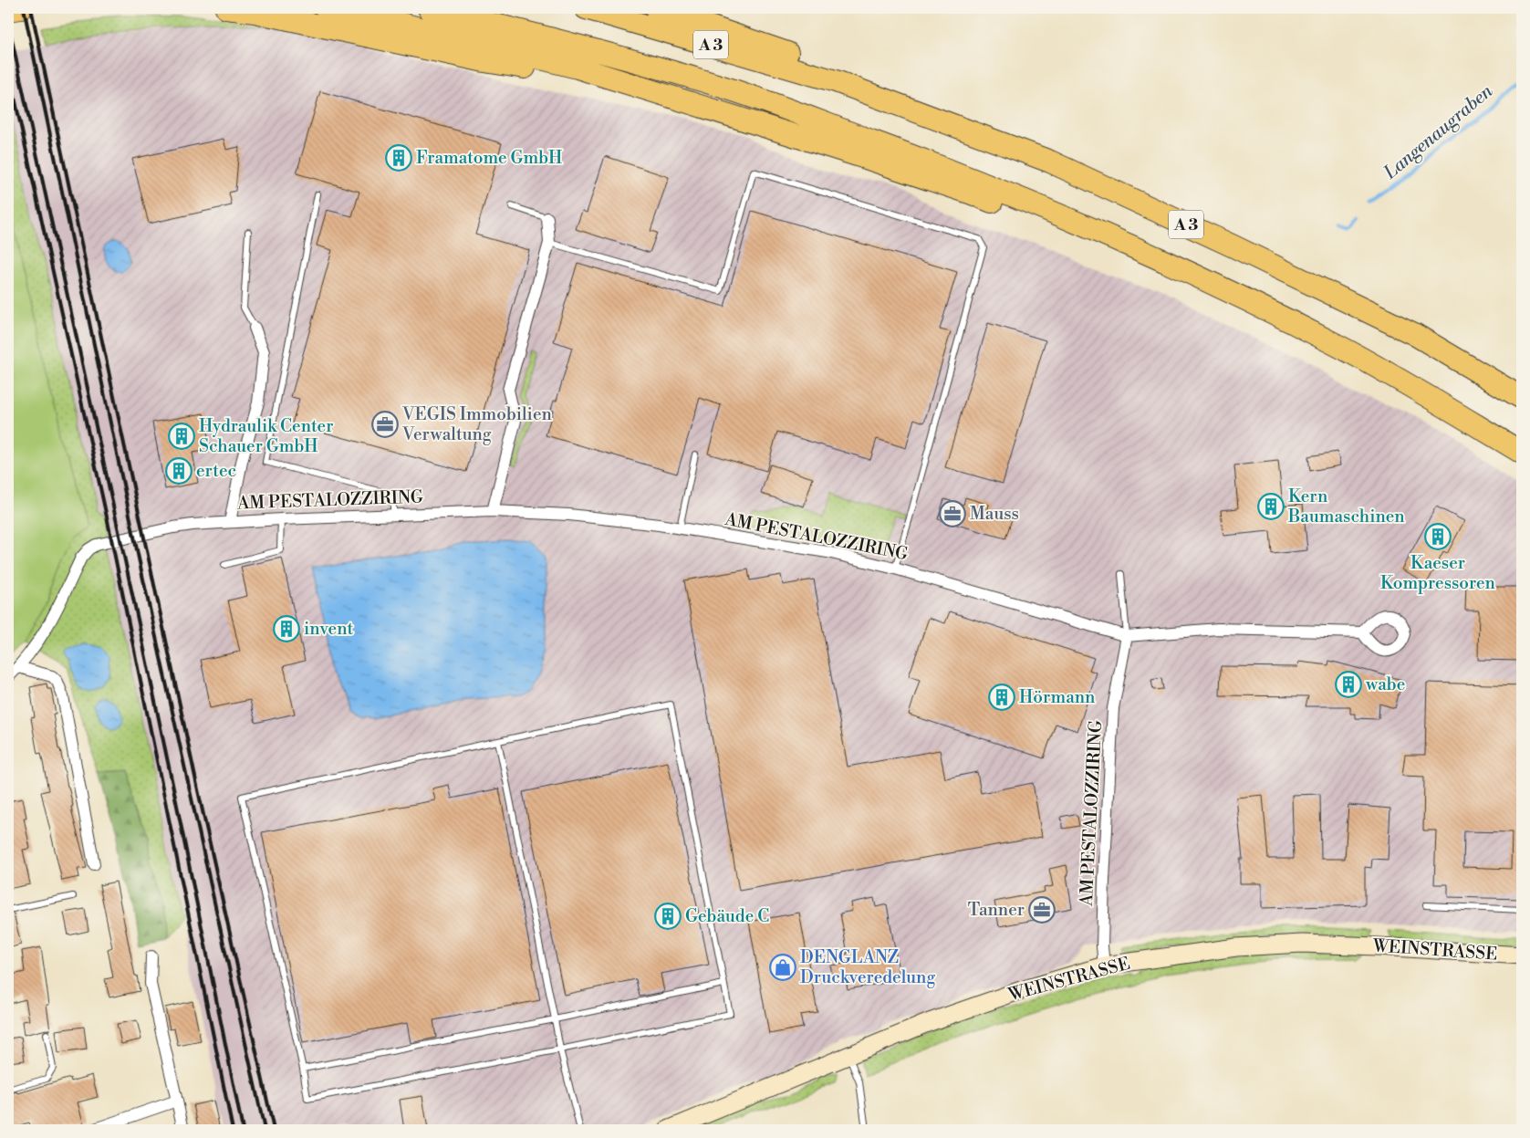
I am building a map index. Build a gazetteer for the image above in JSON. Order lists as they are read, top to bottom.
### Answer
{
  "streets": {
    "highway": ["A 3"],
    "main road": ["WEINSTRASSE"],
    "street": ["AM PESTALOZZIRING"]
  },
  "crossings": [
    ["AM PESTALOZZIRING", "WEINSTRASSE"]
  ],
  "water": ["Langenaugraben"],
  "places": {
    "building": [
      "Framatome GmbH",
      "Hydraulik Center Schauer GmbH",
      "ertec",
      "Kern Baumaschinen",
      "Kaeser Kompressoren",
      "invent",
      "wabe",
      "Hörmann",
      "Gebäude C"
    ],
    "office": ["VEGIS Immobilien Verwaltung", "Mauss", "Tanner"],
    "shop": ["DENGLANZ Druckveredelung"]
  }
}
